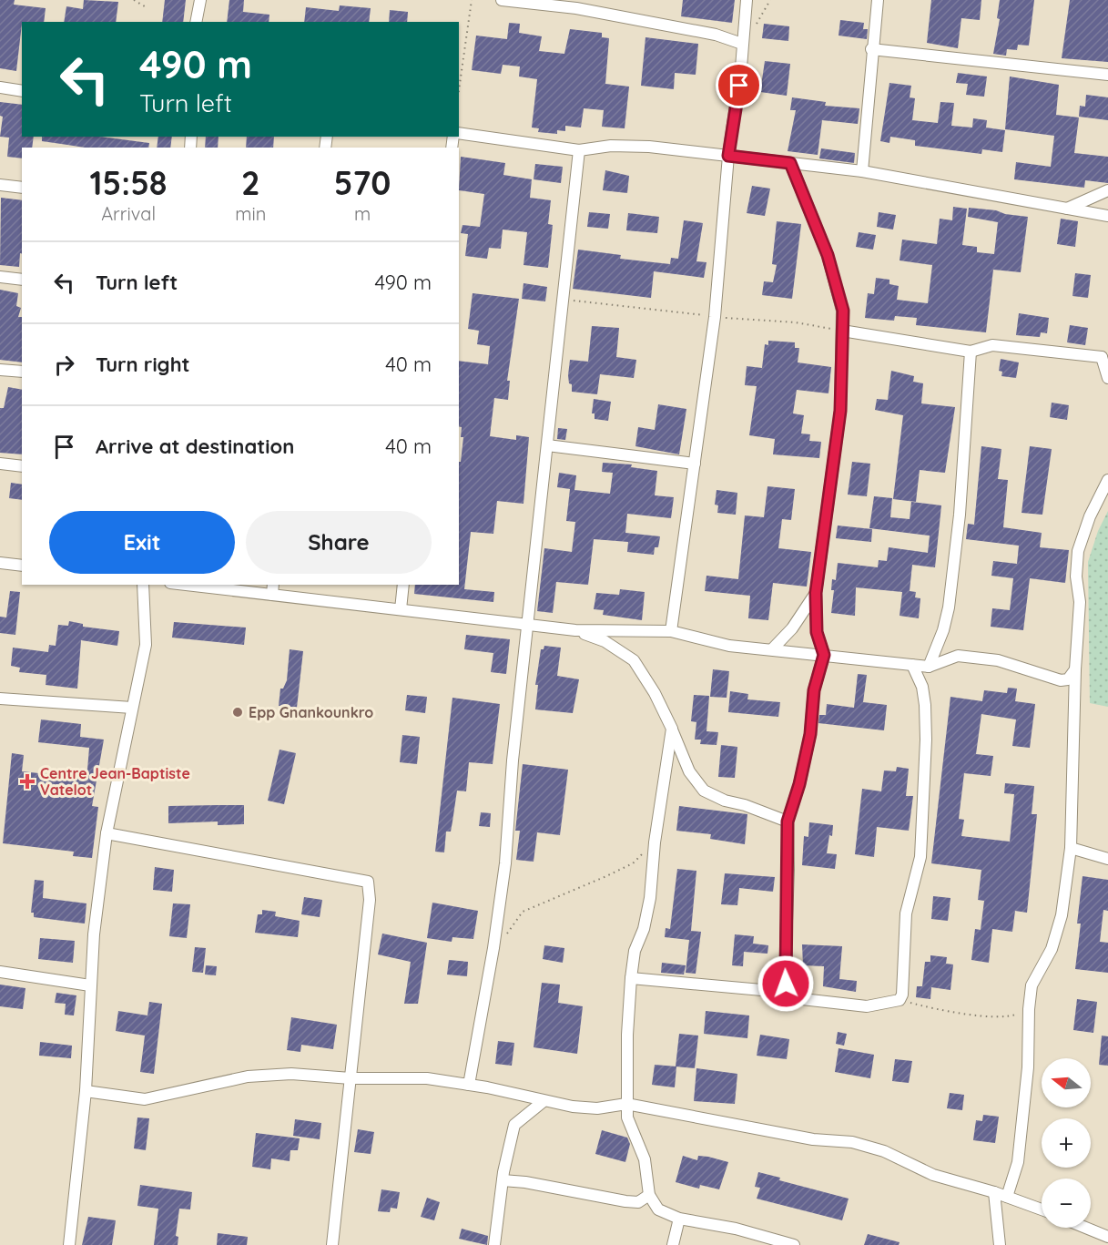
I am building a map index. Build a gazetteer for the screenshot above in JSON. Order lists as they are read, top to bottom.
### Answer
{
  "places": {
    "other": ["Epp Gnankounkro"],
    "health": ["Centre Jean-Baptiste Vatelot"]
  },
  "north": "left",
  "page": {
    "turn": ["490 m", "Turn left"],
    "eta": [
      "15:58",
      "Arrival",
      "2",
      "min",
      "570",
      "m"
    ],
    "list": [
      {
        "name": "Turn left",
        "value": "490 m"
      },
      {
        "name": "Turn right",
        "value": "40 m"
      },
      {
        "name": "Arrive at destination",
        "value": "40 m"
      }
    ],
    "buttons": ["Exit", "Share"],
    "map_buttons": ["+", "−"]
  }
}
